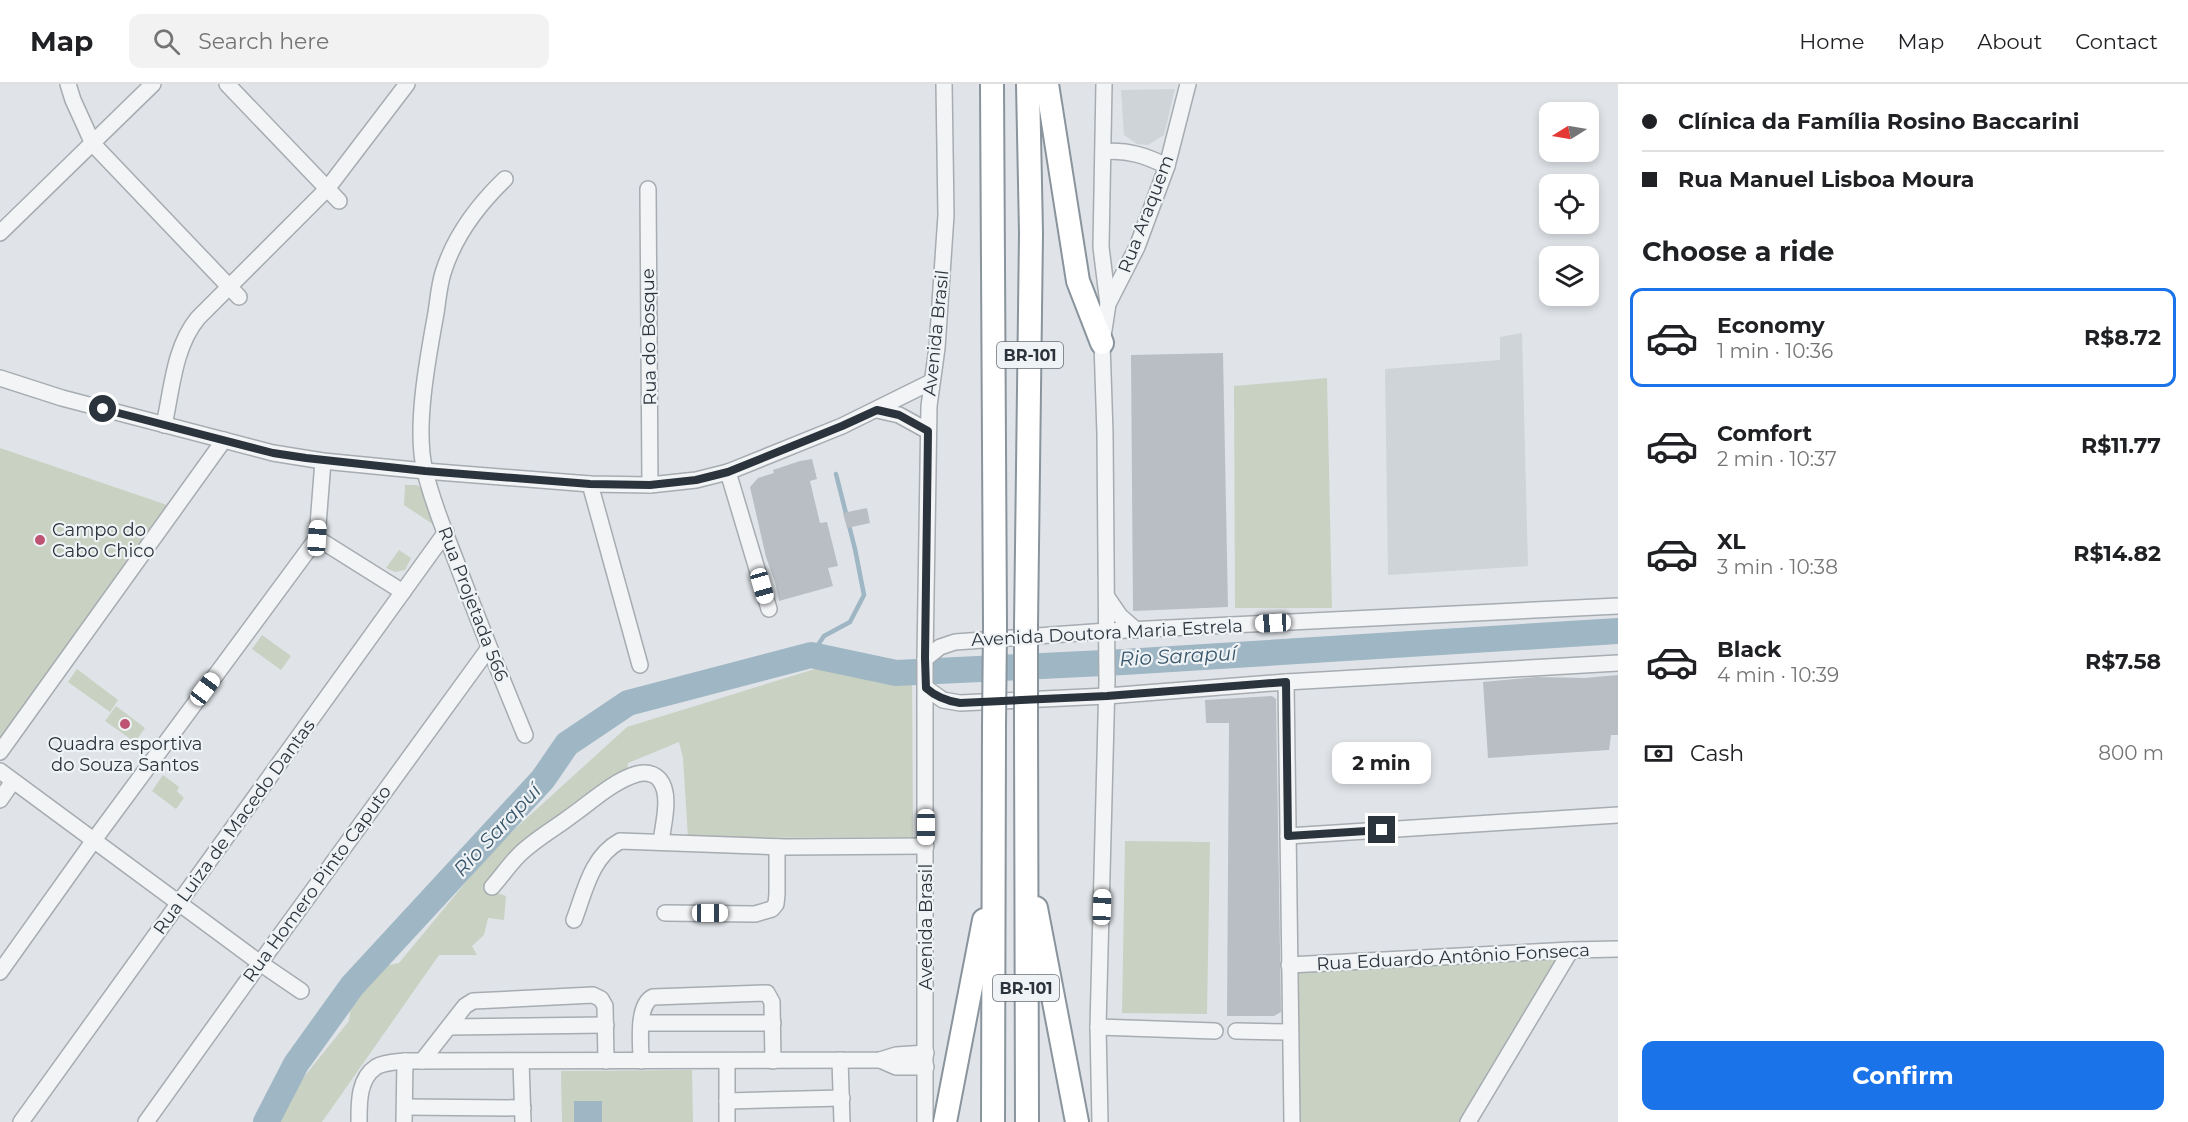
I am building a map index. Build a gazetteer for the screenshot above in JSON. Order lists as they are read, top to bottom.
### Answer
{
  "streets": {
    "highway": ["BR-101"],
    "street": [
      "Rua Araquem",
      "Avenida Brasil",
      "Rua do Bosque",
      "Rua Projetada 566",
      "Avenida Doutora Maria Estrela",
      "Rua Luiza de Macedo Dantas",
      "Rua Homero Pinto Caputo",
      "Rua Eduardo Antônio Fonseca"
    ]
  },
  "crossings": [
    ["Avenida Brasil", "Avenida Doutora Maria Estrela"],
    ["Rua Projetada 566", "Rua Luiza de Macedo Dantas"],
    ["Rua Projetada 566", "Rua Homero Pinto Caputo"]
  ],
  "water": ["Rio Sarapuí"],
  "places": ["Campo do Cabo Chico", "Quadra esportiva do Souza Santos"],
  "north": "left",
  "page": {
    "header": "Map",
    "search": "Search here",
    "nav": [
      "Home",
      "Map",
      "About",
      "Contact"
    ],
    "banner": ["Clínica da Família Rosino Baccarini", "Rua Manuel Lisboa Moura"],
    "heading": "Choose a ride",
    "list": [
      {
        "name": "Economy",
        "note": "1 min · 10:36",
        "value": "R$8.72"
      },
      {
        "name": "Comfort",
        "note": "2 min · 10:37",
        "value": "R$11.77"
      },
      {
        "name": "XL",
        "note": "3 min · 10:38",
        "value": "R$14.82"
      },
      {
        "name": "Black",
        "note": "4 min · 10:39",
        "value": "R$7.58"
      }
    ],
    "pay": ["Cash", "800 m"],
    "bubble": "2 min",
    "buttons": "Confirm"
  }
}
